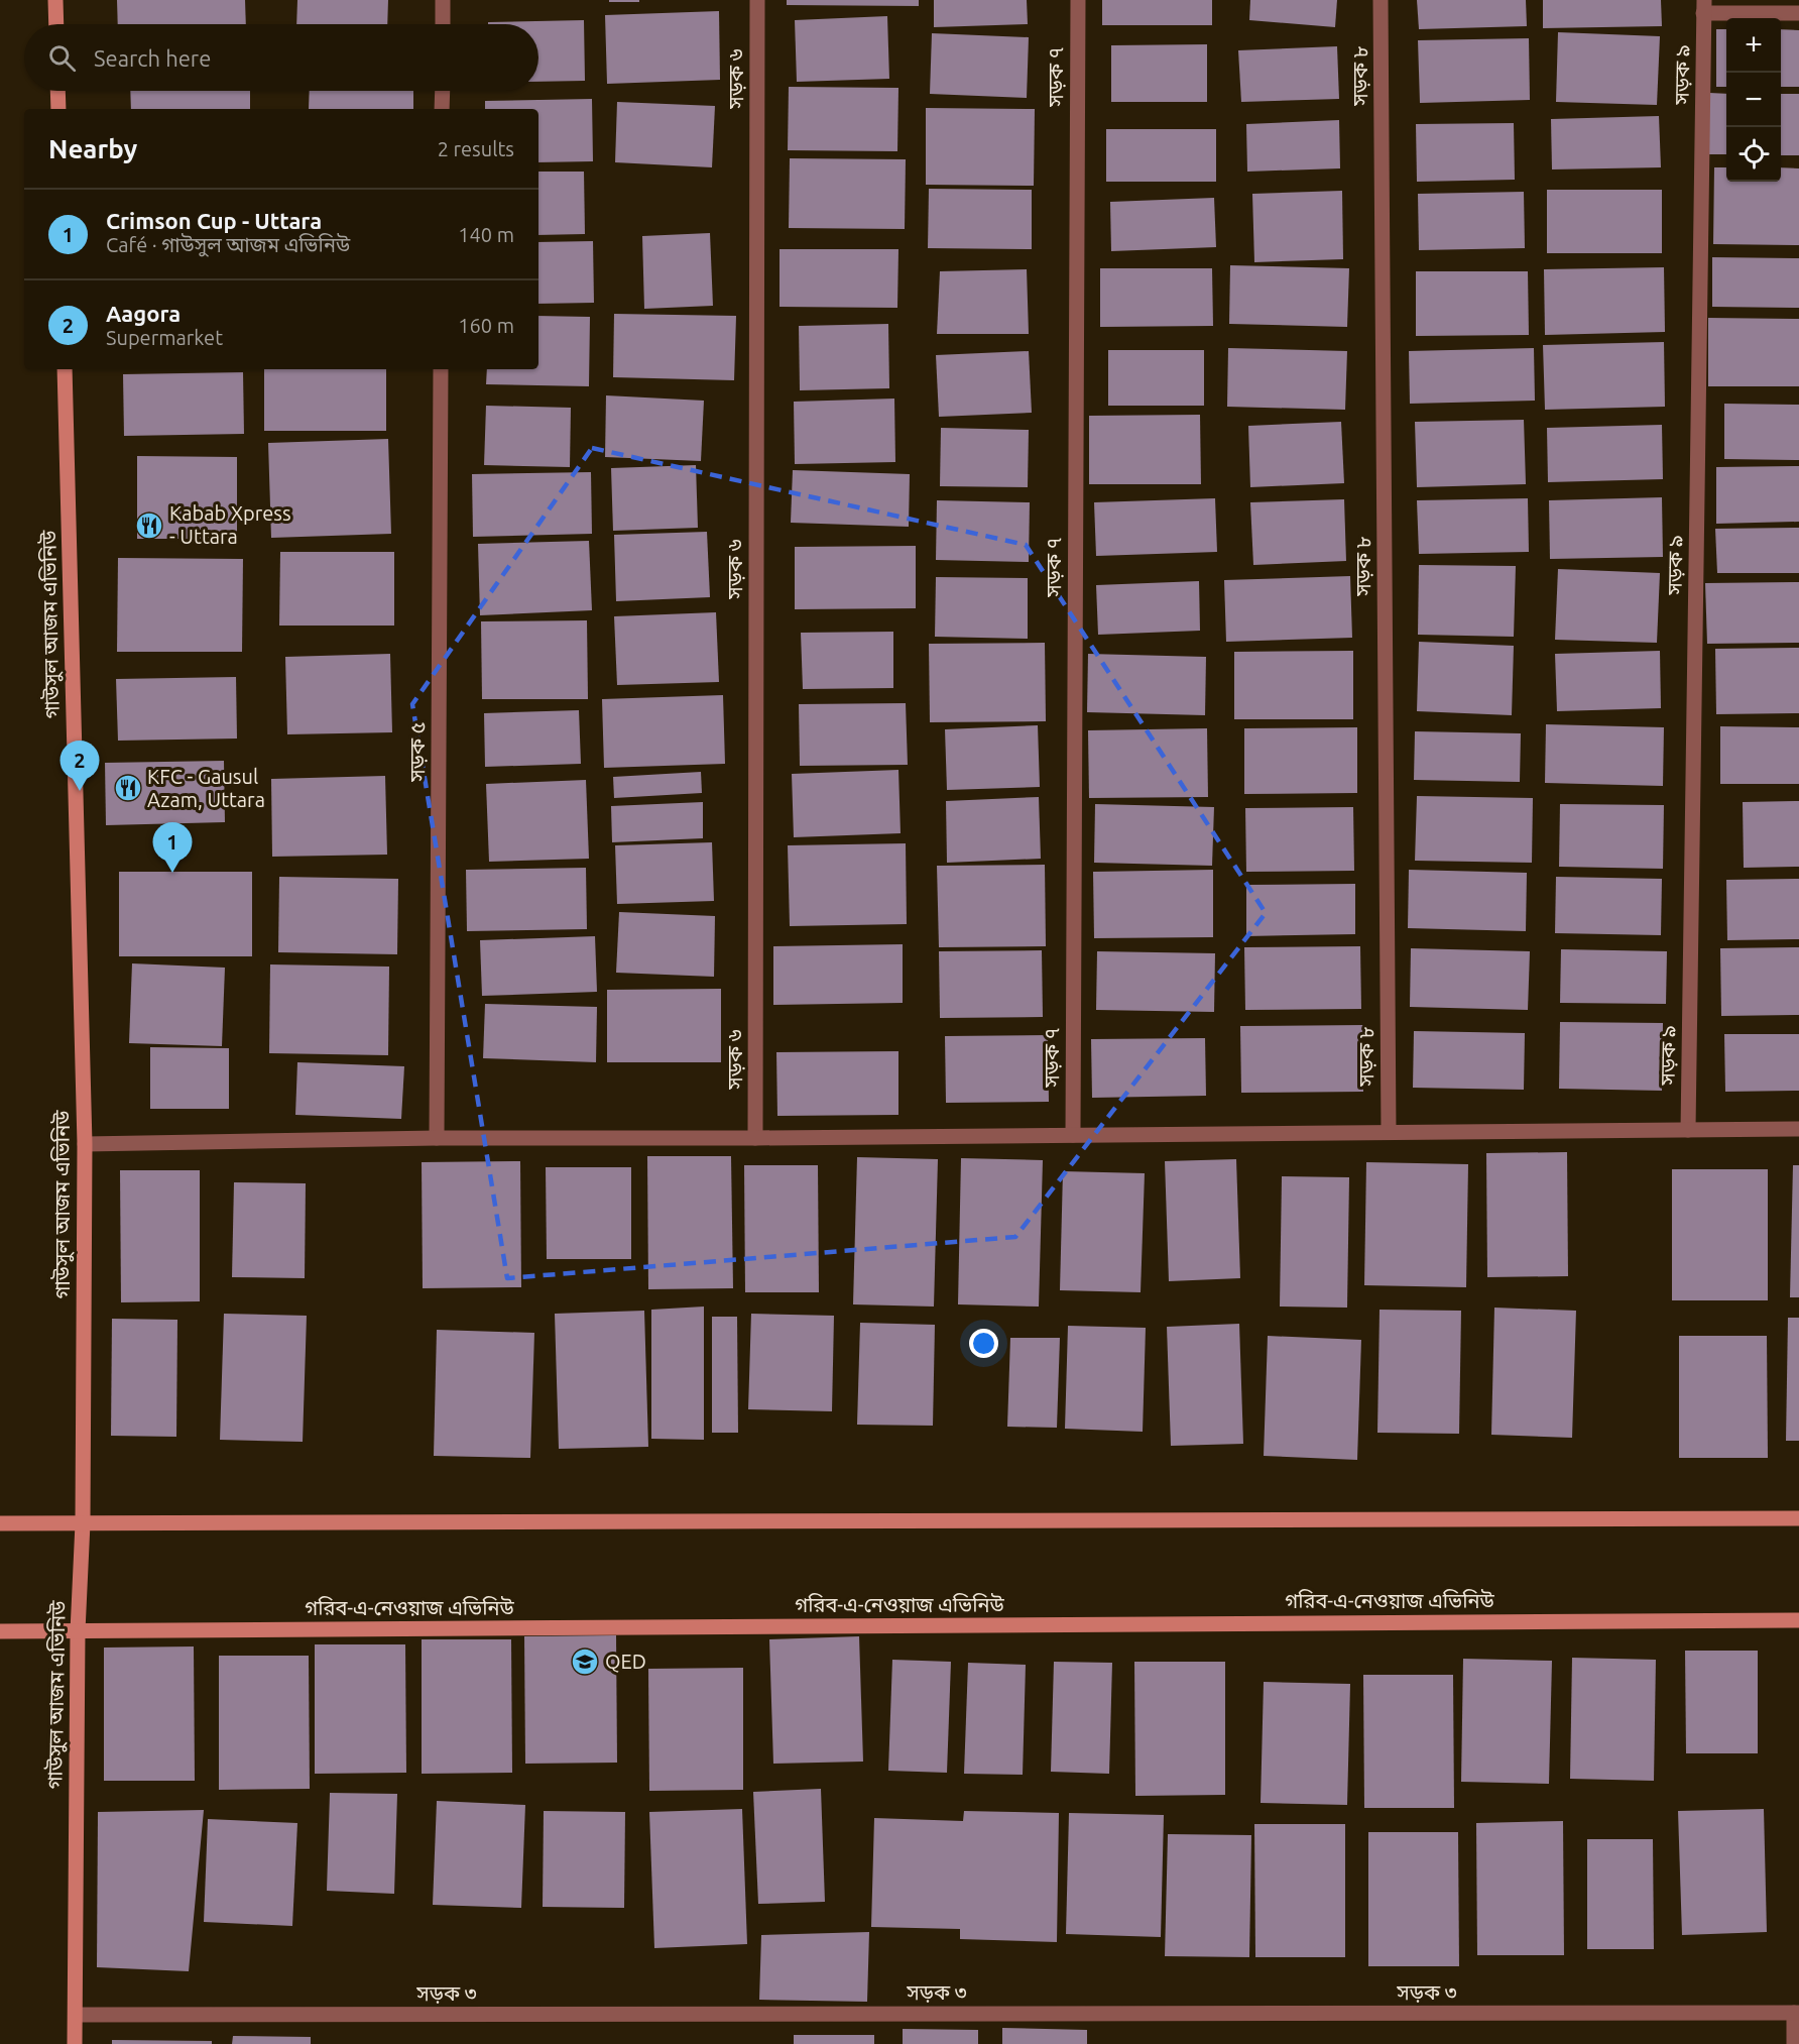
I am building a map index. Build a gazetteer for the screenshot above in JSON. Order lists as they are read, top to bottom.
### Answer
{
  "streets": {
    "street": [
      "সড়ক ৯",
      "সড়ক ৮",
      "সড়ক ৭",
      "সড়ক ৬",
      "গাউসুল আজম এভিনিউ",
      "সড়ক ৫",
      "গরিব-এ-নেওয়াজ এভিনিউ",
      "সড়ক ৩"
    ]
  },
  "crossings": [
    ["গাউসুল আজম এভিনিউ", "গরিব-এ-নেওয়াজ এভিনিউ"],
    ["গাউসুল আজম এভিনিউ", "সড়ক ৩"]
  ],
  "places": {
    "restaurant": ["Kabab Xpress - Uttara", "KFC - Gausul Azam, Uttara"],
    "school or university": ["QED"]
  },
  "page": {
    "map_buttons": ["+", "−"],
    "search": "Search here",
    "heading": ["Nearby", "2 results"],
    "list": [
      {
        "mark": "1",
        "name": "Crimson Cup - Uttara",
        "note": "Café · গাউসুল আজম এভিনিউ",
        "value": "140 m"
      },
      {
        "mark": "2",
        "name": "Aagora",
        "note": "Supermarket",
        "value": "160 m"
      }
    ],
    "pins": ["2", "1"]
  }
}
